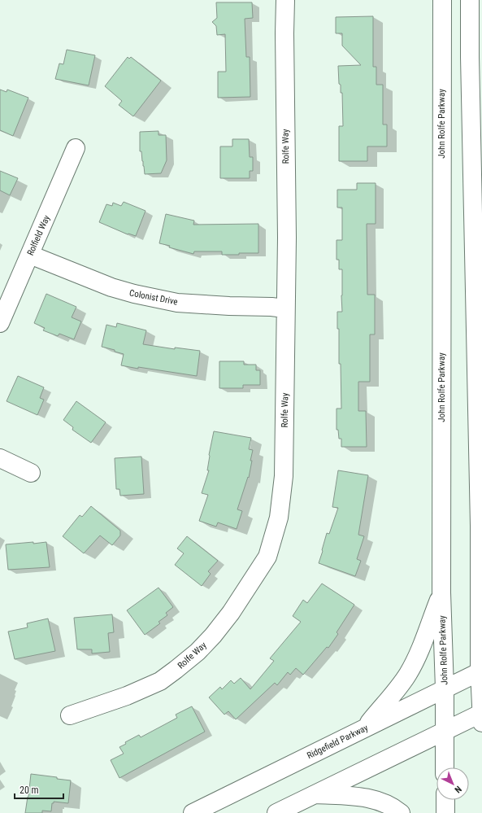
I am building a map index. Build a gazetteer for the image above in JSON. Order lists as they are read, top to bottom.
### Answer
{
  "streets": {
    "main road": [
      "John Rolfe Parkway",
      "Rolfe Way",
      "Rolfield Way",
      "Colonist Drive",
      "Ridgefield Parkway"
    ]
  },
  "crossings": [
    ["John Rolfe Parkway", "Ridgefield Parkway"],
    ["Rolfe Way", "Colonist Drive"],
    ["Rolfield Way", "Colonist Drive"]
  ],
  "scale_bar": "20 m",
  "north": "bottom right"
}
